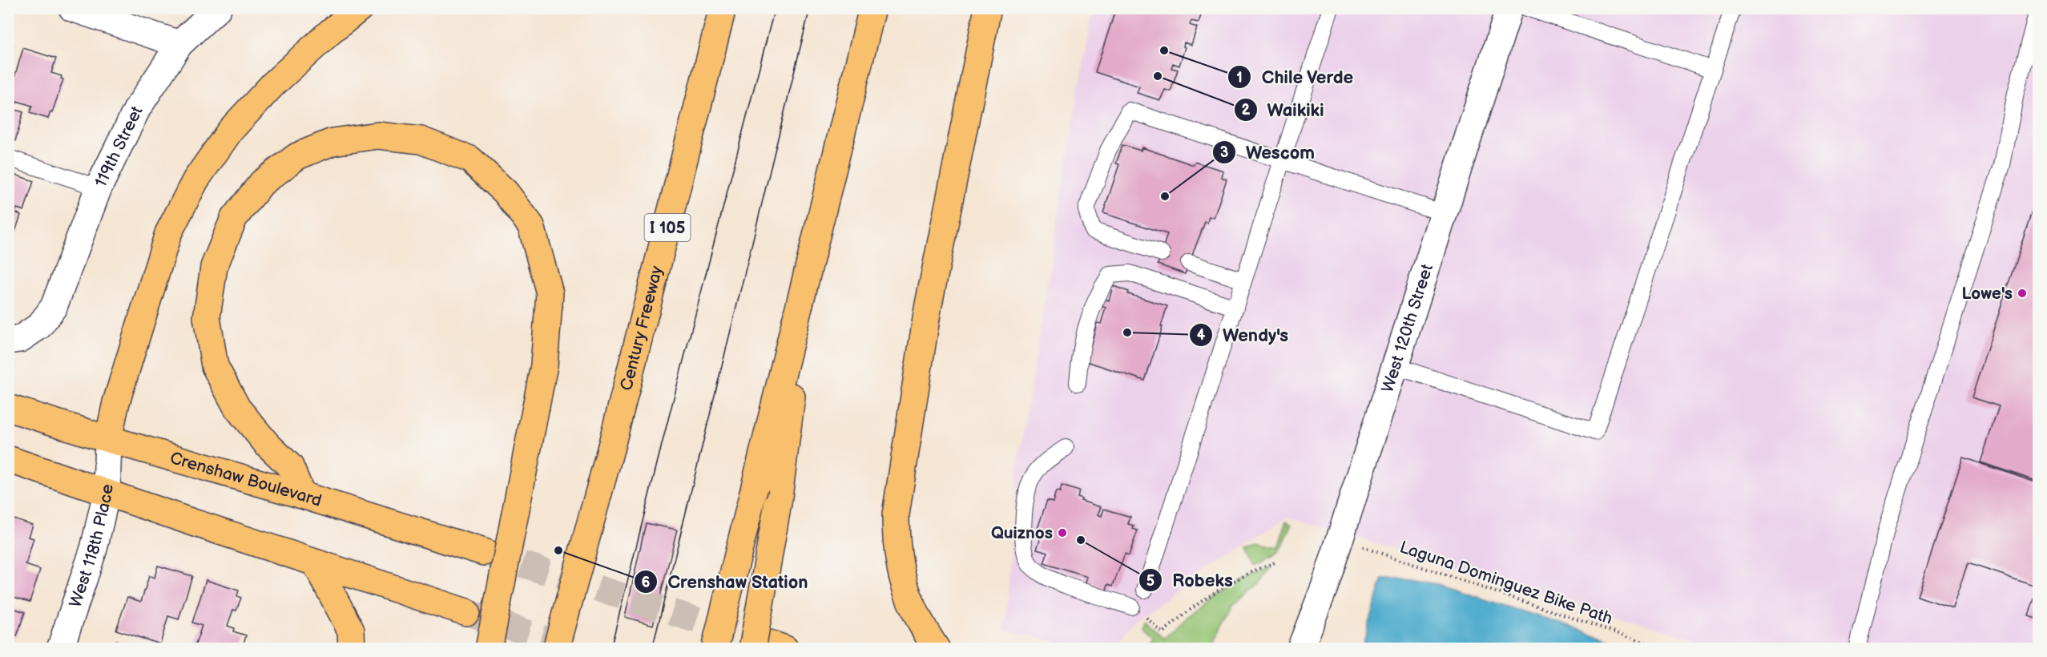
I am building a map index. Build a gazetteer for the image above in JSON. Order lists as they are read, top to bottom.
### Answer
{
  "streets": {
    "main road": ["I 105", "Century Freeway", "Crenshaw Boulevard"],
    "street": ["119th Street", "West 120th Street", "West 118th Place"],
    "path": ["Laguna Dominguez Bike Path"]
  },
  "crossings": [
    ["West 120th Street", "Laguna Dominguez Bike Path"],
    ["Crenshaw Boulevard", "West 118th Place"]
  ],
  "places": [
    "Chile Verde",
    "Waikiki",
    "Wescom",
    "Lowe's",
    "Wendy's",
    "Quiznos",
    "Robeks",
    "Crenshaw Station"
  ]
}
